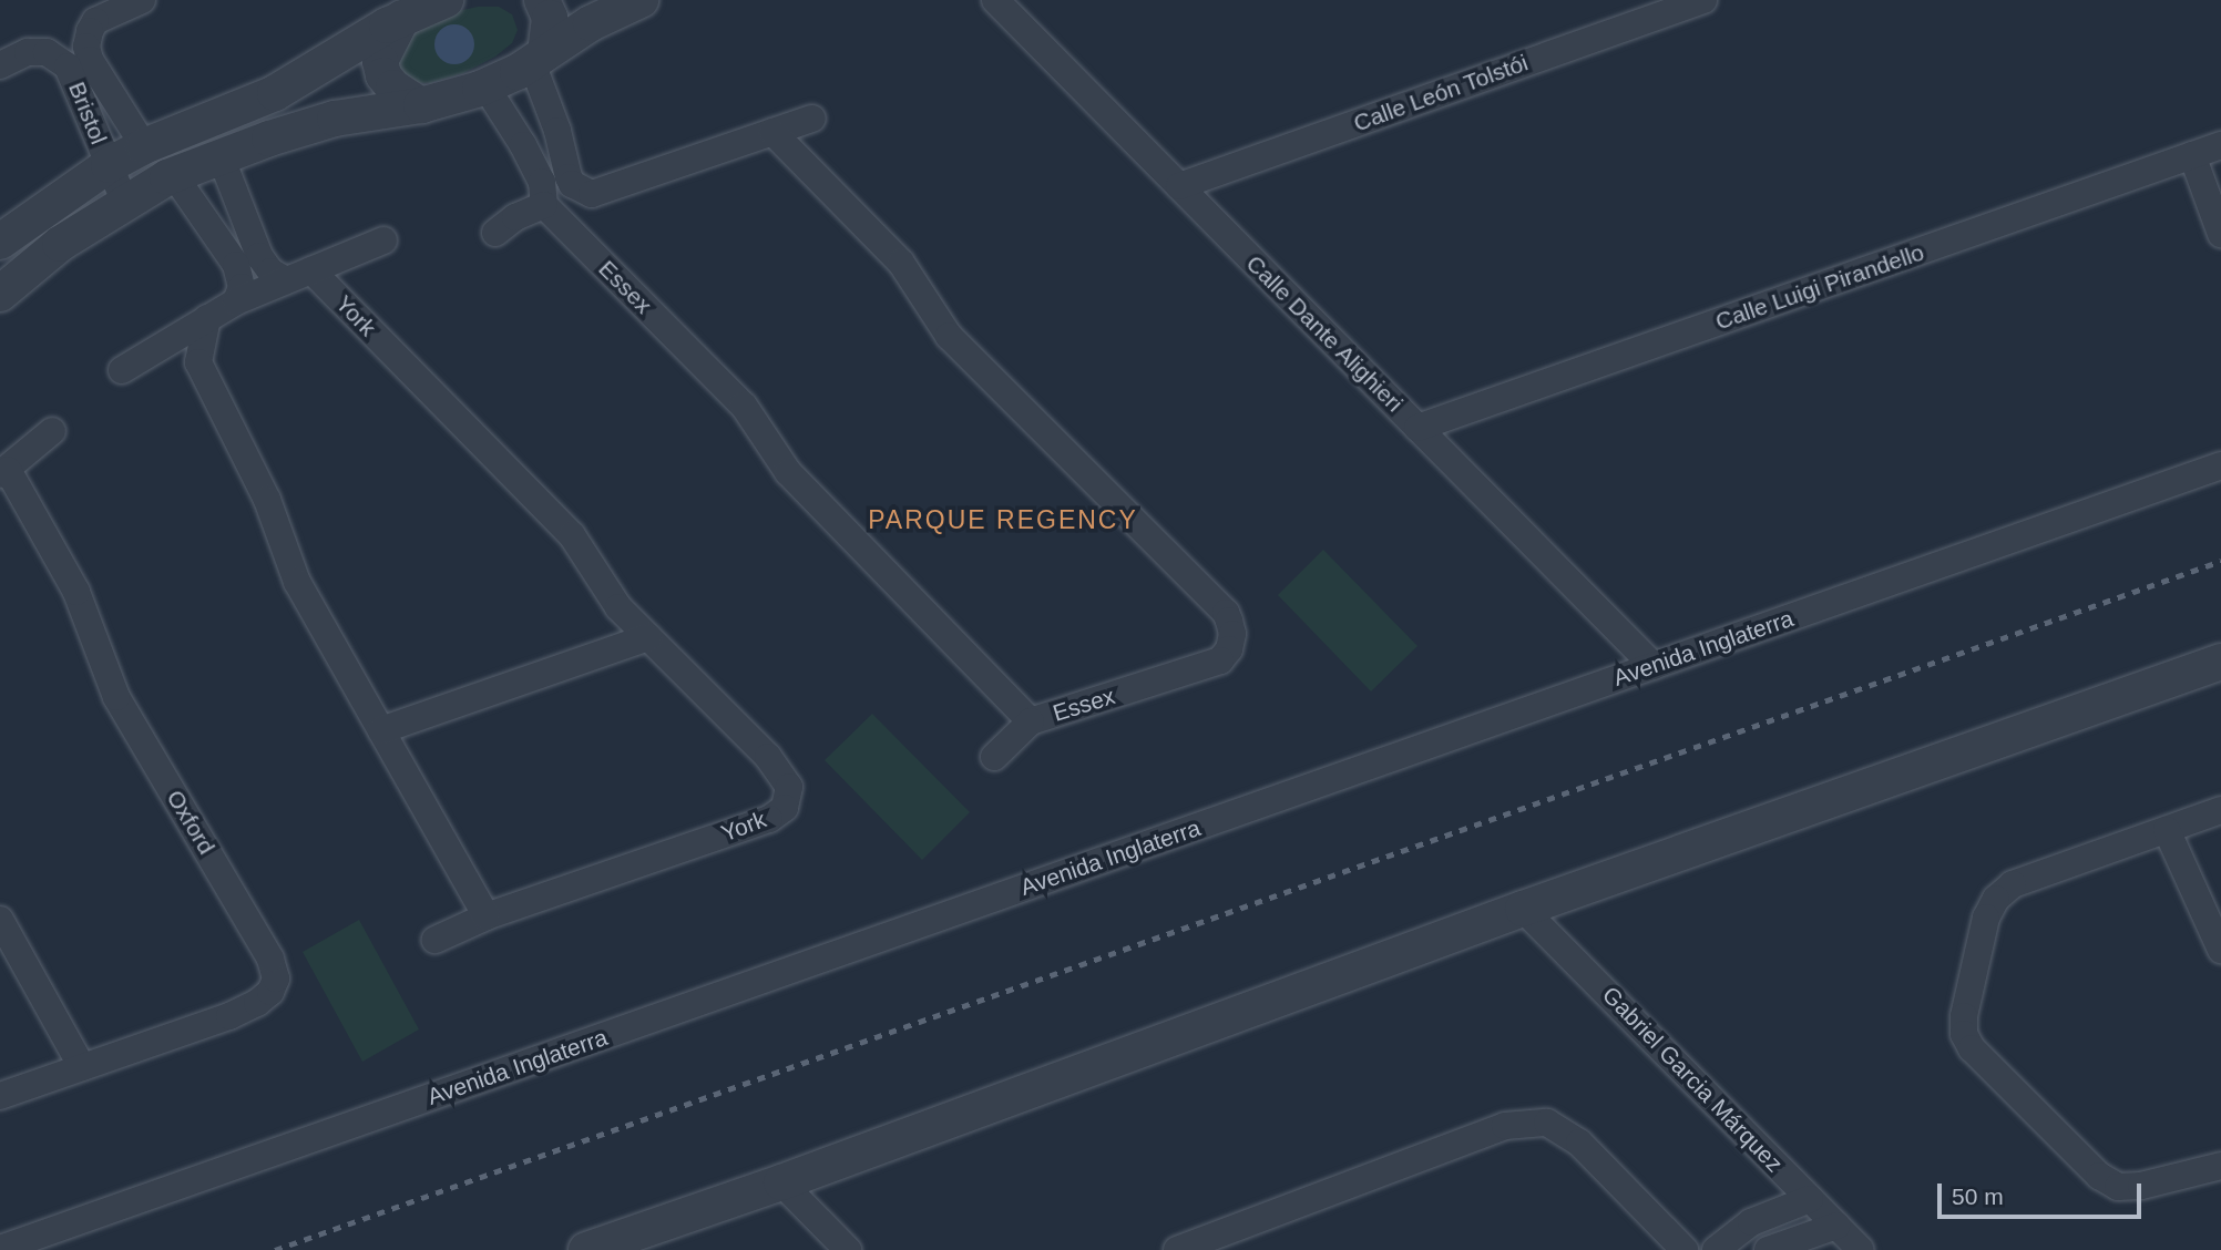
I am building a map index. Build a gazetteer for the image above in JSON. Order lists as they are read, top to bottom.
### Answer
{
  "streets": {
    "street": [
      "Calle León Tolstói",
      "Bristol",
      "Essex",
      "Calle Luigi Pirandello",
      "York",
      "Calle Dante Alighieri",
      "Avenida Inglaterra",
      "Oxford",
      "Gabriel Garcia Márquez"
    ]
  },
  "crossings": [
    ["Calle León Tolstói", "Calle Dante Alighieri"],
    ["Calle Luigi Pirandello", "Calle Dante Alighieri"],
    ["Calle Dante Alighieri", "Avenida Inglaterra"]
  ],
  "districts": ["PARQUE REGENCY"],
  "scale_bar": "50 m"
}
